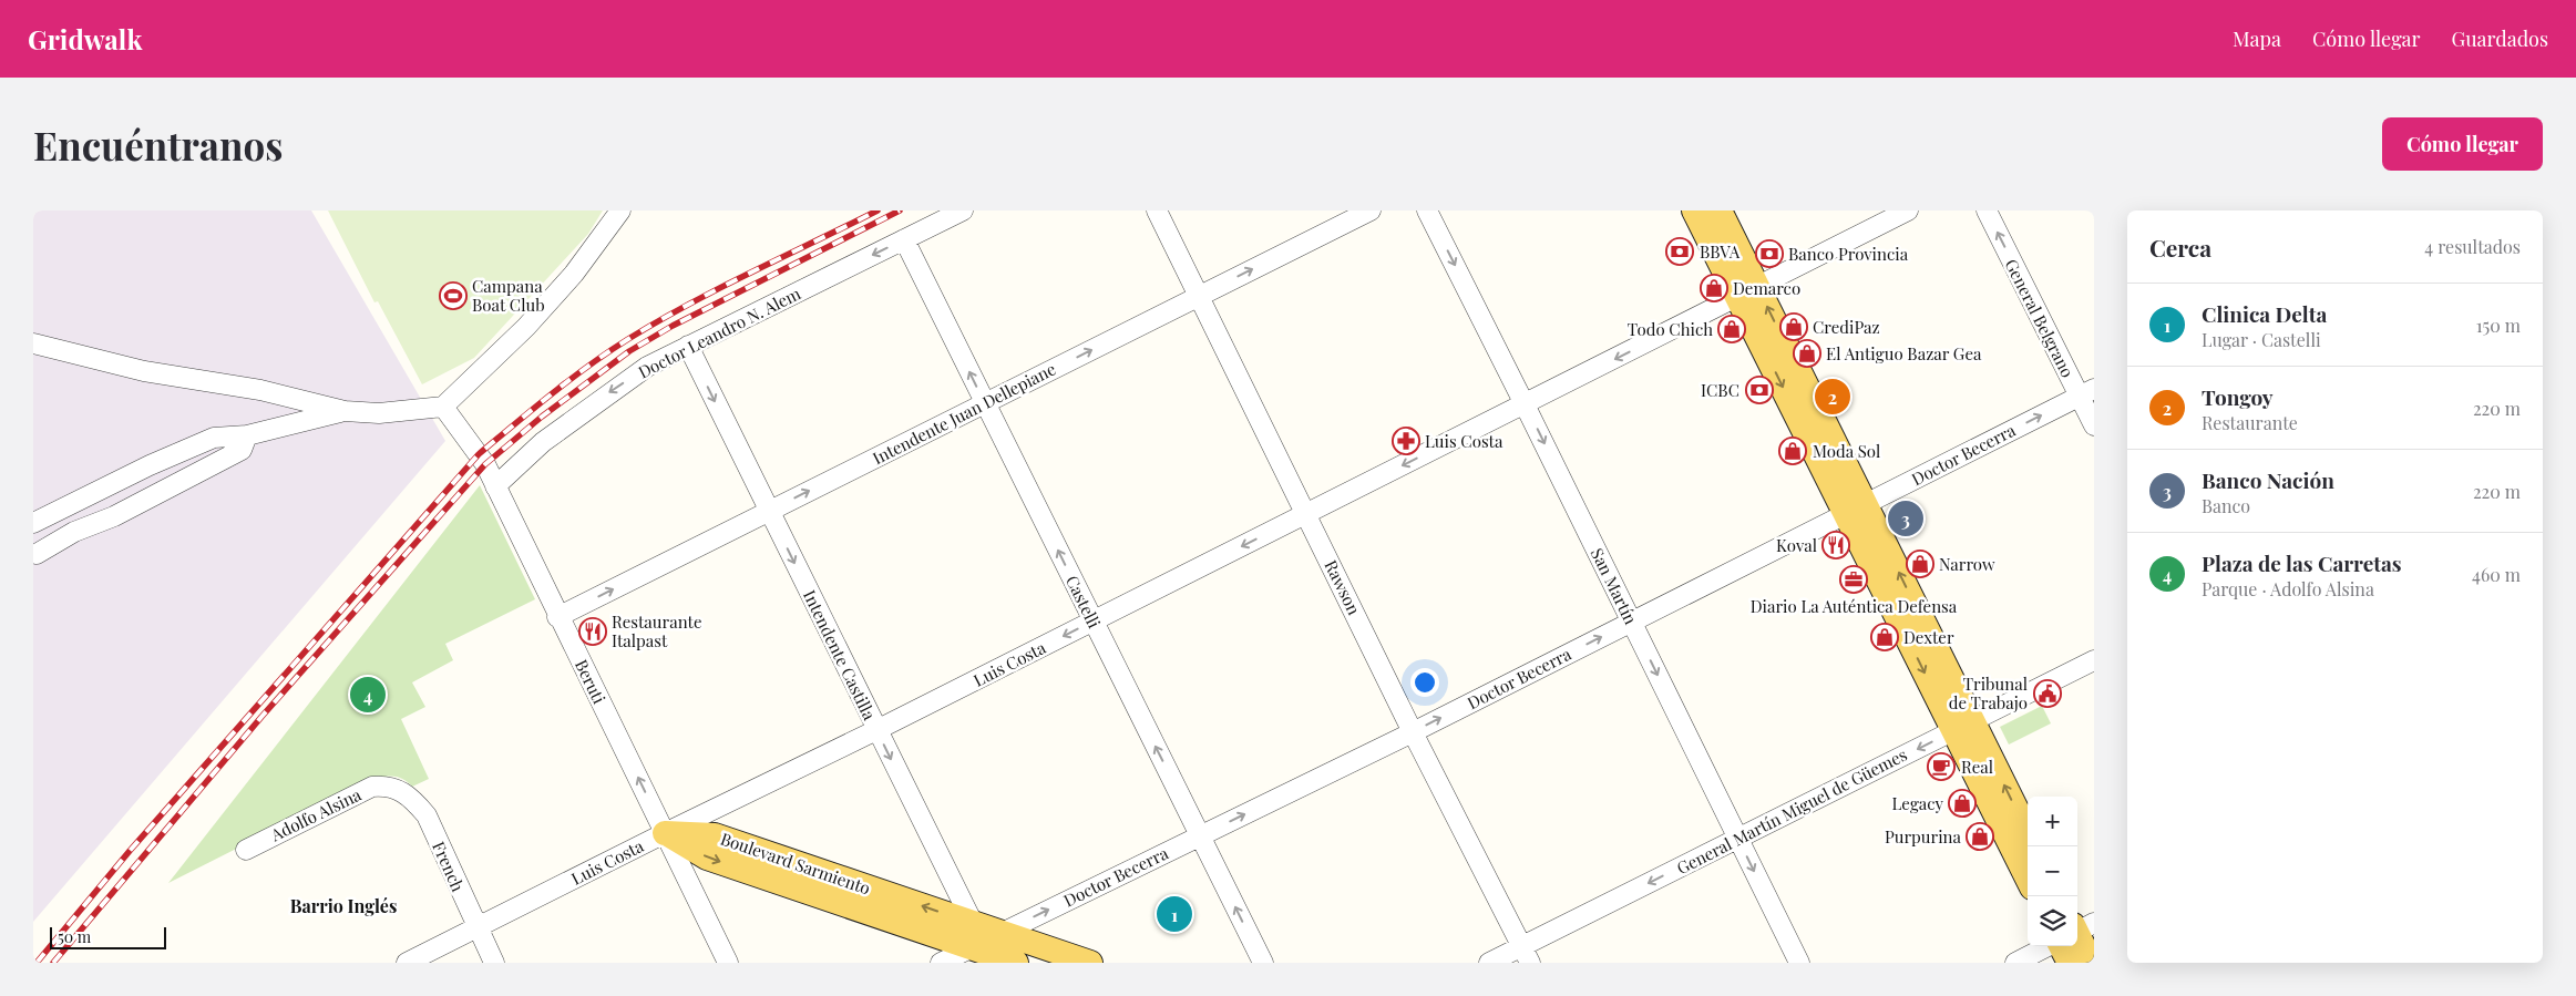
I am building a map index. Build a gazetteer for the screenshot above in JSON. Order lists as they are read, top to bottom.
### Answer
{
  "streets": {
    "main road": ["Boulevard Sarmiento"],
    "street": [
      "General Belgrano",
      "Doctor Leandro N. Alem",
      "Intendente Juan Dellepiane",
      "Doctor Becerra",
      "San Martín",
      "Rawson",
      "Castelli",
      "Intendente Castilla",
      "Luis Costa",
      "Beruti",
      "General Martín Miguel de Güemes",
      "Adolfo Alsina",
      "French"
    ]
  },
  "crossings": [
    ["General Belgrano", "Doctor Becerra"],
    ["Doctor Leandro N. Alem", "Castelli"],
    ["Doctor Leandro N. Alem", "Intendente Castilla"],
    ["Doctor Leandro N. Alem", "Beruti"],
    ["Intendente Juan Dellepiane", "Rawson"],
    ["Intendente Juan Dellepiane", "Castelli"],
    ["Intendente Juan Dellepiane", "Intendente Castilla"],
    ["Intendente Juan Dellepiane", "Beruti"],
    ["Doctor Becerra", "San Martín"],
    ["Doctor Becerra", "Rawson"],
    ["Doctor Becerra", "Castelli"],
    ["Doctor Becerra", "Intendente Castilla"],
    ["Doctor Becerra", "Boulevard Sarmiento"],
    ["San Martín", "Luis Costa"],
    ["San Martín", "General Martín Miguel de Güemes"],
    ["Rawson", "Luis Costa"],
    ["Rawson", "General Martín Miguel de Güemes"],
    ["Castelli", "Luis Costa"],
    ["Intendente Castilla", "Luis Costa"],
    ["Intendente Castilla", "Boulevard Sarmiento"],
    ["Luis Costa", "Beruti"],
    ["Luis Costa", "Boulevard Sarmiento"],
    ["Luis Costa", "French"],
    ["Beruti", "Boulevard Sarmiento"],
    ["Adolfo Alsina", "French"]
  ],
  "one_way": [
    "General Belgrano",
    "Intendente Juan Dellepiane",
    "Doctor Becerra",
    "San Martín",
    "Castelli",
    "Intendente Castilla",
    "Luis Costa",
    "Beruti",
    "General Martín Miguel de Güemes"
  ],
  "districts": ["Barrio Inglés"],
  "places": {
    "bank": ["BBVA", "Banco Provincia", "ICBC"],
    "shop": [
      "Demarco",
      "CrediPaz",
      "Todo Chich",
      "El Antiguo Bazar Gea",
      "Moda Sol",
      "Narrow",
      "Dexter",
      "Legacy",
      "Purpurina"
    ],
    "sports": ["Campana Boat Club"],
    "pharmacy": ["Luis Costa"],
    "restaurant": ["Koval", "Restaurante Italpast"],
    "office": ["Diario La Auténtica Defensa"],
    "public building": ["Tribunal de Trabajo"],
    "cafe": ["Real"]
  },
  "scale_bar": "50 m",
  "page": {
    "header": "Gridwalk",
    "nav": ["Mapa", "Cómo llegar", "Guardados"],
    "buttons": "Cómo llegar",
    "title": "Encuéntranos",
    "heading": ["Cerca", "4 resultados"],
    "list": [
      {
        "mark": "1",
        "name": "Clinica Delta",
        "note": "Lugar · Castelli",
        "value": "150 m"
      },
      {
        "mark": "2",
        "name": "Tongoy",
        "note": "Restaurante",
        "value": "220 m"
      },
      {
        "mark": "3",
        "name": "Banco Nación",
        "note": "Banco",
        "value": "220 m"
      },
      {
        "mark": "4",
        "name": "Plaza de las Carretas",
        "note": "Parque · Adolfo Alsina",
        "value": "460 m"
      }
    ],
    "pins": [
      "2",
      "3",
      "4",
      "1"
    ],
    "map_buttons": ["+", "−"],
    "scale": "50 m"
  }
}
